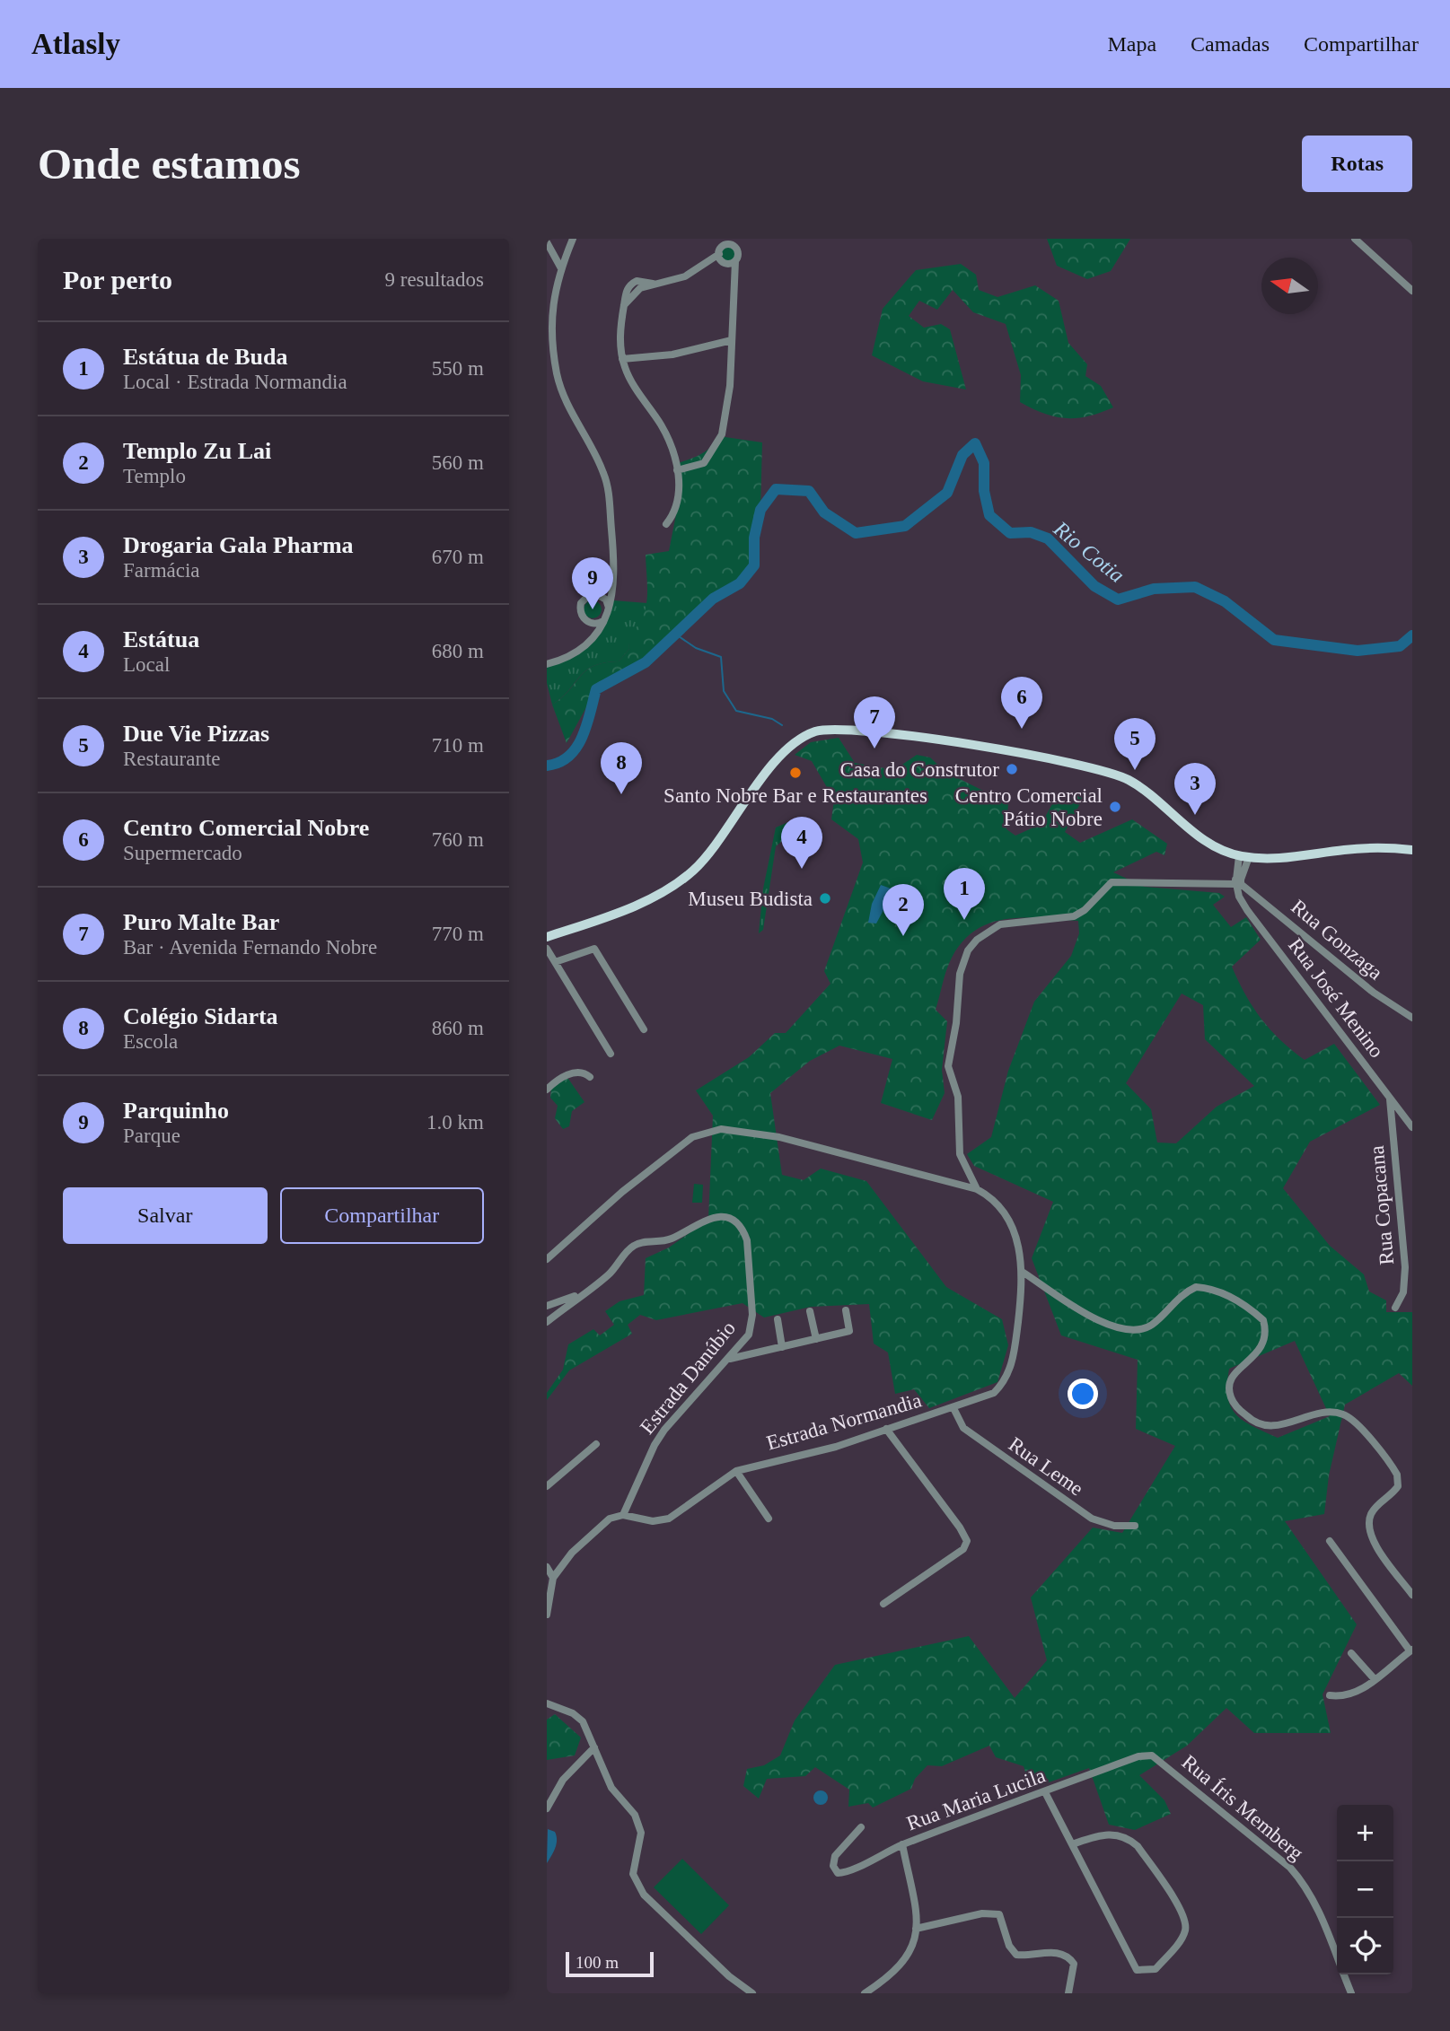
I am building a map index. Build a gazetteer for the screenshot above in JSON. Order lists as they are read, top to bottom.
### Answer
{
  "streets": {
    "street": [
      "Rua Gonzaga",
      "Rua José Menino",
      "Rua Copacana",
      "Estrada Danúbio",
      "Estrada Normandia",
      "Rua Leme",
      "Rua Maria Lucila",
      "Rua Íris Memberg"
    ]
  },
  "crossings": [
    ["Rua Gonzaga", "Rua José Menino"],
    ["Rua Gonzaga", "Estrada Normandia"],
    ["Rua José Menino", "Rua Copacana"],
    ["Rua José Menino", "Estrada Normandia"],
    ["Estrada Danúbio", "Estrada Normandia"],
    ["Estrada Normandia", "Rua Leme"],
    ["Rua Maria Lucila", "Rua Íris Memberg"]
  ],
  "water": ["Rio Cotia"],
  "places": [
    "Casa do Construtor",
    "Santo Nobre Bar e Restaurantes",
    "Centro Comercial Pátio Nobre",
    "Museu Budista"
  ],
  "scale_bar": "100 m",
  "north": "left",
  "page": {
    "header": "Atlasly",
    "nav": ["Mapa", "Camadas", "Compartilhar"],
    "buttons": [
      "Rotas",
      ["Salvar", "Compartilhar"]
    ],
    "title": "Onde estamos",
    "heading": ["Por perto", "9 resultados"],
    "list": [
      {
        "mark": "1",
        "name": "Estátua de Buda",
        "note": "Local · Estrada Normandia",
        "value": "550 m"
      },
      {
        "mark": "2",
        "name": "Templo Zu Lai",
        "note": "Templo",
        "value": "560 m"
      },
      {
        "mark": "3",
        "name": "Drogaria Gala Pharma",
        "note": "Farmácia",
        "value": "670 m"
      },
      {
        "mark": "4",
        "name": "Estátua",
        "note": "Local",
        "value": "680 m"
      },
      {
        "mark": "5",
        "name": "Due Vie Pizzas",
        "note": "Restaurante",
        "value": "710 m"
      },
      {
        "mark": "6",
        "name": "Centro Comercial Nobre",
        "note": "Supermercado",
        "value": "760 m"
      },
      {
        "mark": "7",
        "name": "Puro Malte Bar",
        "note": "Bar · Avenida Fernando Nobre",
        "value": "770 m"
      },
      {
        "mark": "8",
        "name": "Colégio Sidarta",
        "note": "Escola",
        "value": "860 m"
      },
      {
        "mark": "9",
        "name": "Parquinho",
        "note": "Parque",
        "value": "1.0 km"
      }
    ],
    "pins": [
      "9",
      "6",
      "7",
      "5",
      "8",
      "3",
      "4",
      "1",
      "2"
    ],
    "map_buttons": ["+", "−"],
    "scale": "100 m"
  }
}
